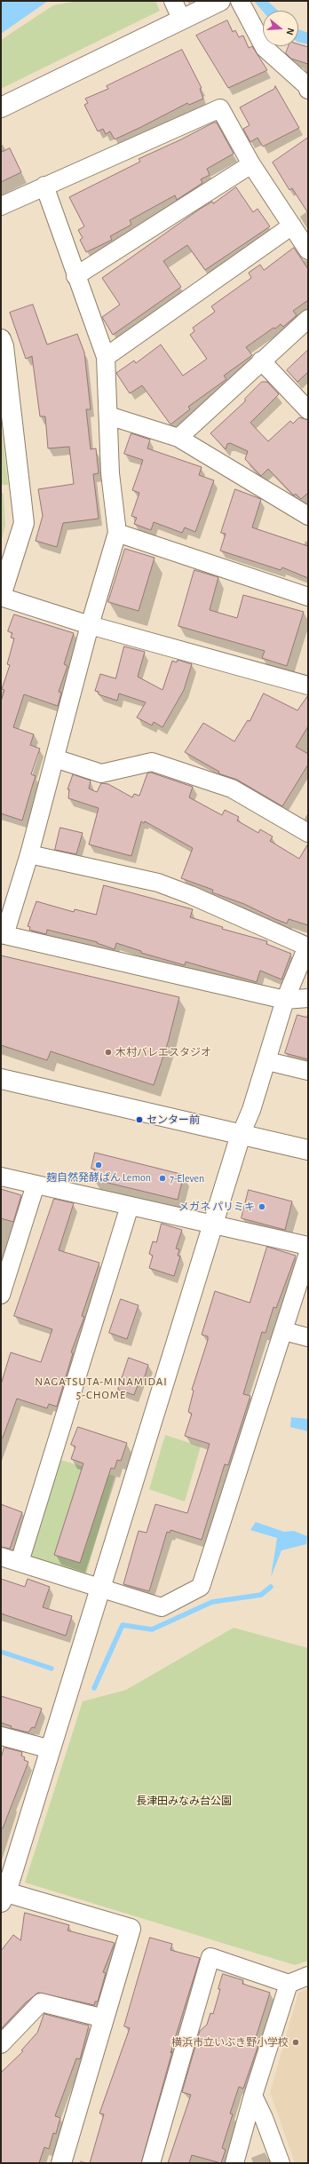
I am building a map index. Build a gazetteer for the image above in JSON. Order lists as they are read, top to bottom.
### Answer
{
  "districts": ["NAGATSUTA-MINAMIDAI 5-CHOME"],
  "parks": ["長津田みなみ台公園"],
  "places": [
    "木村バレエスタジオ",
    "センター前",
    "麹自然発酵ぱん Lemon",
    "7-Eleven",
    "メガネ パリミキ",
    "横浜市立いぶき野小学校"
  ],
  "north": "right"
}
